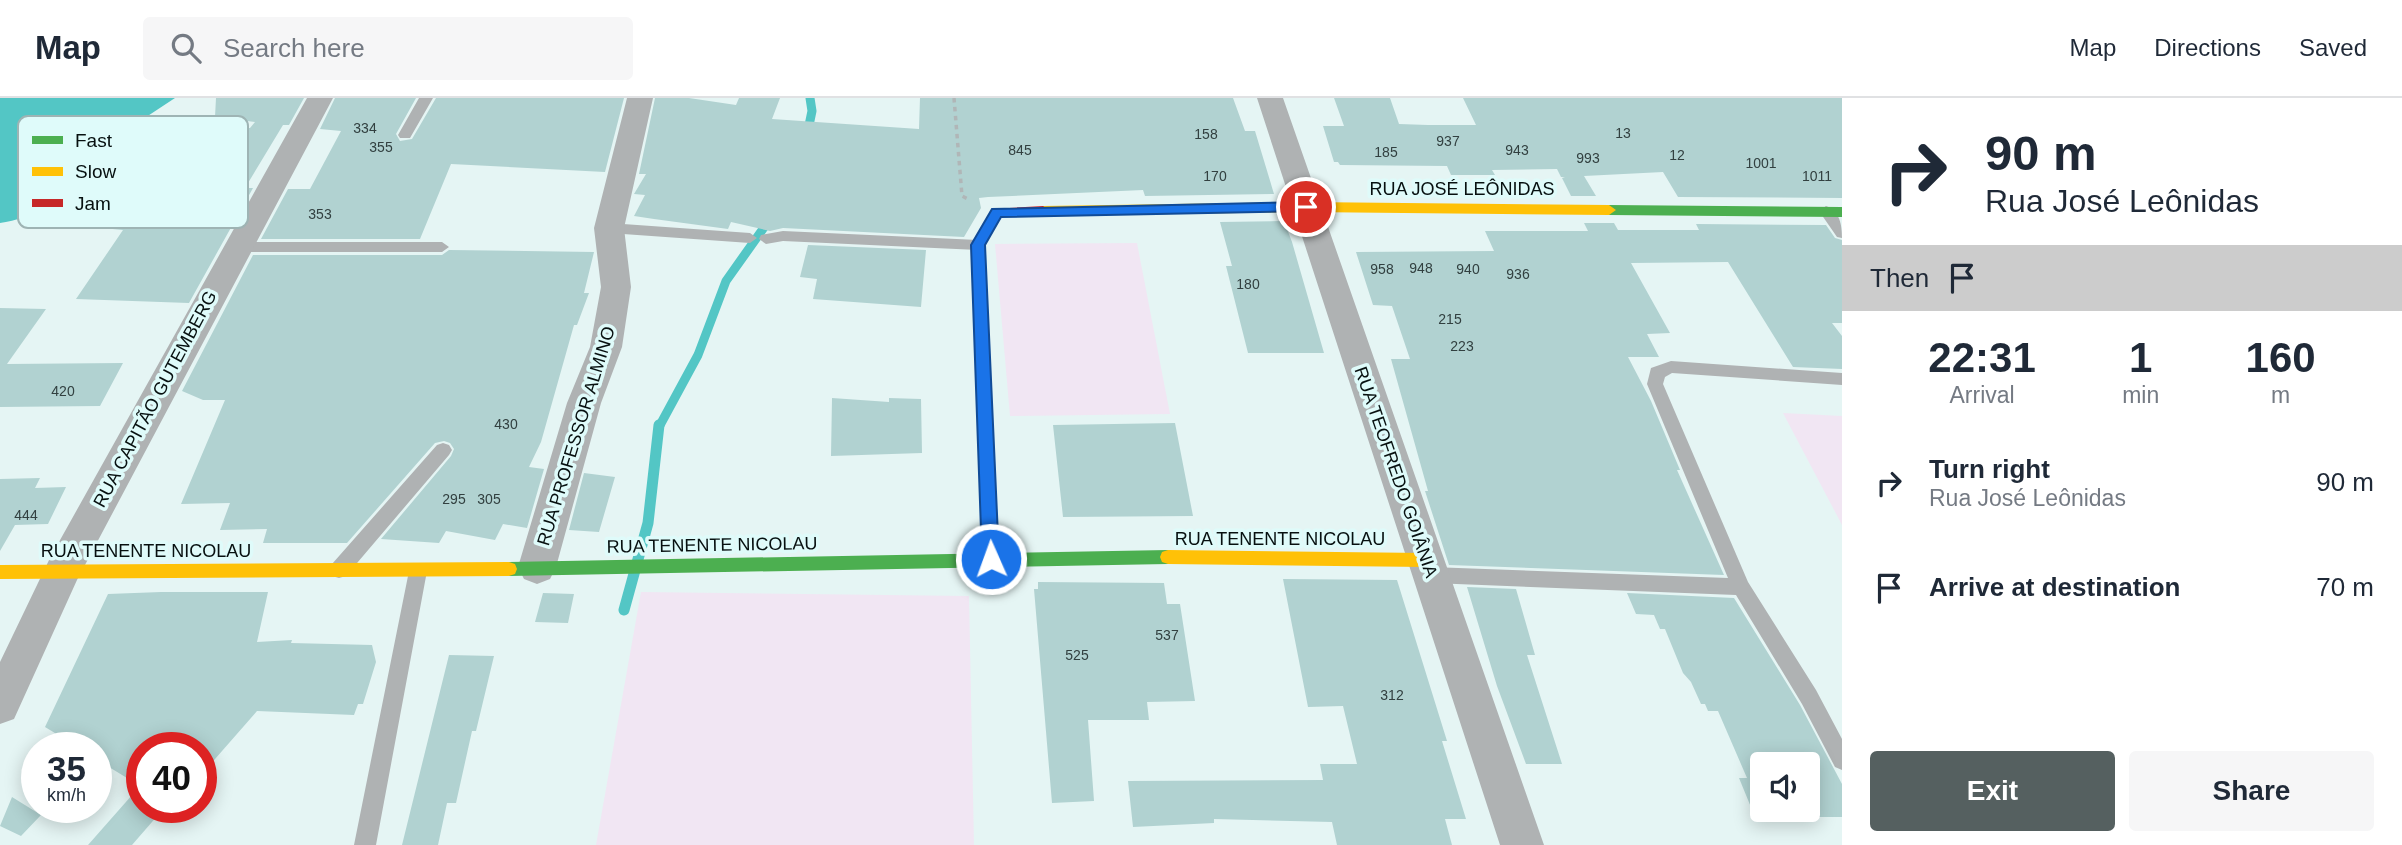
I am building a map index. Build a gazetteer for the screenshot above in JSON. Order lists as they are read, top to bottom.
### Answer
{
  "streets": {
    "street": [
      "RUA JOSÉ LEÔNIDAS",
      "RUA CAPITÃO GUTEMBERG",
      "RUA PROFESSOR ALMINO",
      "RUA TEOFREDO GOIÂNIA",
      "RUA TENENTE NICOLAU"
    ]
  },
  "crossings": [
    ["RUA JOSÉ LEÔNIDAS", "RUA TEOFREDO GOIÂNIA"],
    ["RUA CAPITÃO GUTEMBERG", "RUA TENENTE NICOLAU"],
    ["RUA PROFESSOR ALMINO", "RUA TENENTE NICOLAU"],
    ["RUA TEOFREDO GOIÂNIA", "RUA TENENTE NICOLAU"]
  ],
  "house_numbers": [
    "334",
    "13",
    "158",
    "937",
    "355",
    "845",
    "943",
    "185",
    "12",
    "993",
    "1001",
    "170",
    "1011",
    "353",
    "948",
    "958",
    "940",
    "936",
    "180",
    "215",
    "223",
    "420",
    "430",
    "295",
    "305",
    "444",
    "537",
    "525",
    "312"
  ],
  "legend": ["Fast", "Slow", "Jam"],
  "page": {
    "header": "Map",
    "search": "Search here",
    "nav": ["Map", "Directions", "Saved"],
    "turn": ["90 m", "Rua José Leônidas"],
    "then": "Then",
    "eta": [
      "22:31",
      "Arrival",
      "1",
      "min",
      "160",
      "m"
    ],
    "list": [
      {
        "name": "Turn right",
        "note": "Rua José Leônidas",
        "value": "90 m"
      },
      {
        "name": "Arrive at destination",
        "value": "70 m"
      }
    ],
    "speed": "35 km/h",
    "limit": "40",
    "buttons": ["Exit", "Share"]
  }
}
